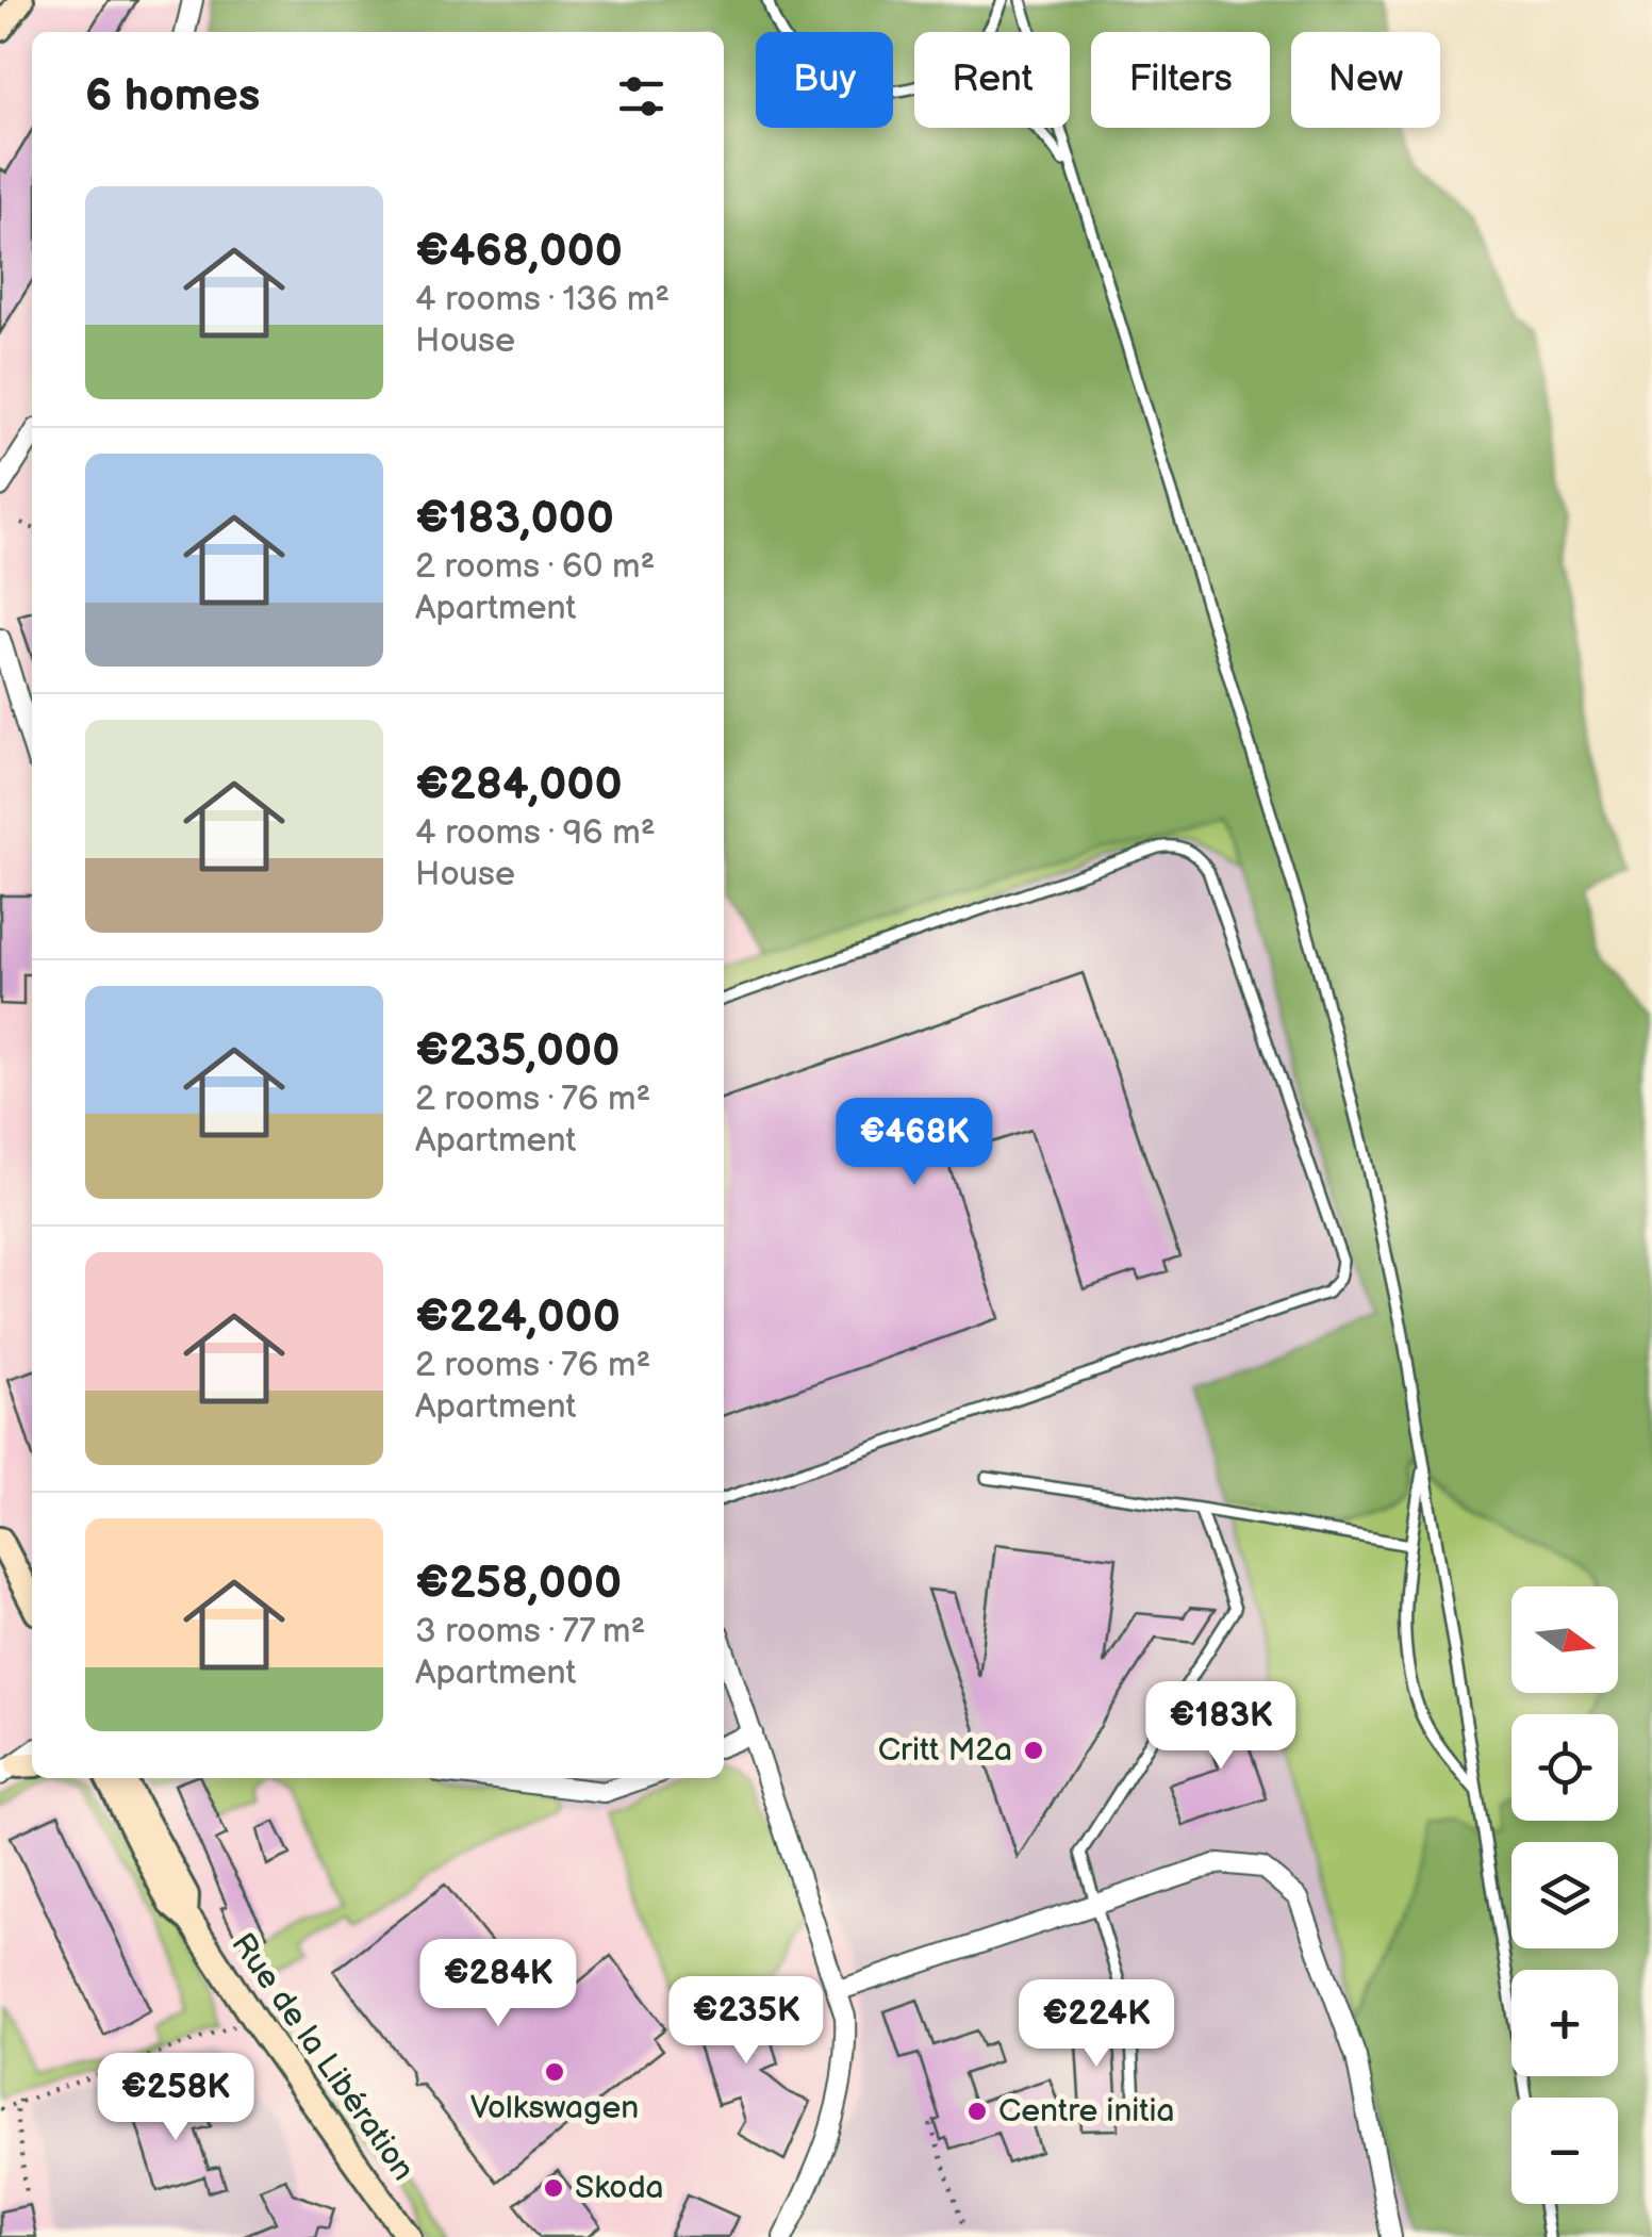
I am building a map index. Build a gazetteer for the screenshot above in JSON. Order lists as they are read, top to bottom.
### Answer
{
  "streets": {
    "main road": ["Rue de la Libération"]
  },
  "places": [
    "Critt M2a",
    "Volkswagen",
    "Centre initia",
    "Skoda"
  ],
  "north": "right",
  "page": {
    "chip": [
      "Buy",
      "Rent",
      "Filters",
      "New"
    ],
    "heading": "6 homes",
    "list": [
      {
        "name": "€468,000",
        "note": "4 rooms · 136 m² · House"
      },
      {
        "name": "€183,000",
        "note": "2 rooms · 60 m² · Apartment"
      },
      {
        "name": "€284,000",
        "note": "4 rooms · 96 m² · House"
      },
      {
        "name": "€235,000",
        "note": "2 rooms · 76 m² · Apartment"
      },
      {
        "name": "€224,000",
        "note": "2 rooms · 76 m² · Apartment"
      },
      {
        "name": "€258,000",
        "note": "3 rooms · 77 m² · Apartment"
      }
    ],
    "price": [
      "€468K",
      "€183K",
      "€284K",
      "€235K",
      "€224K",
      "€258K"
    ],
    "map_buttons": ["+", "−"]
  }
}
